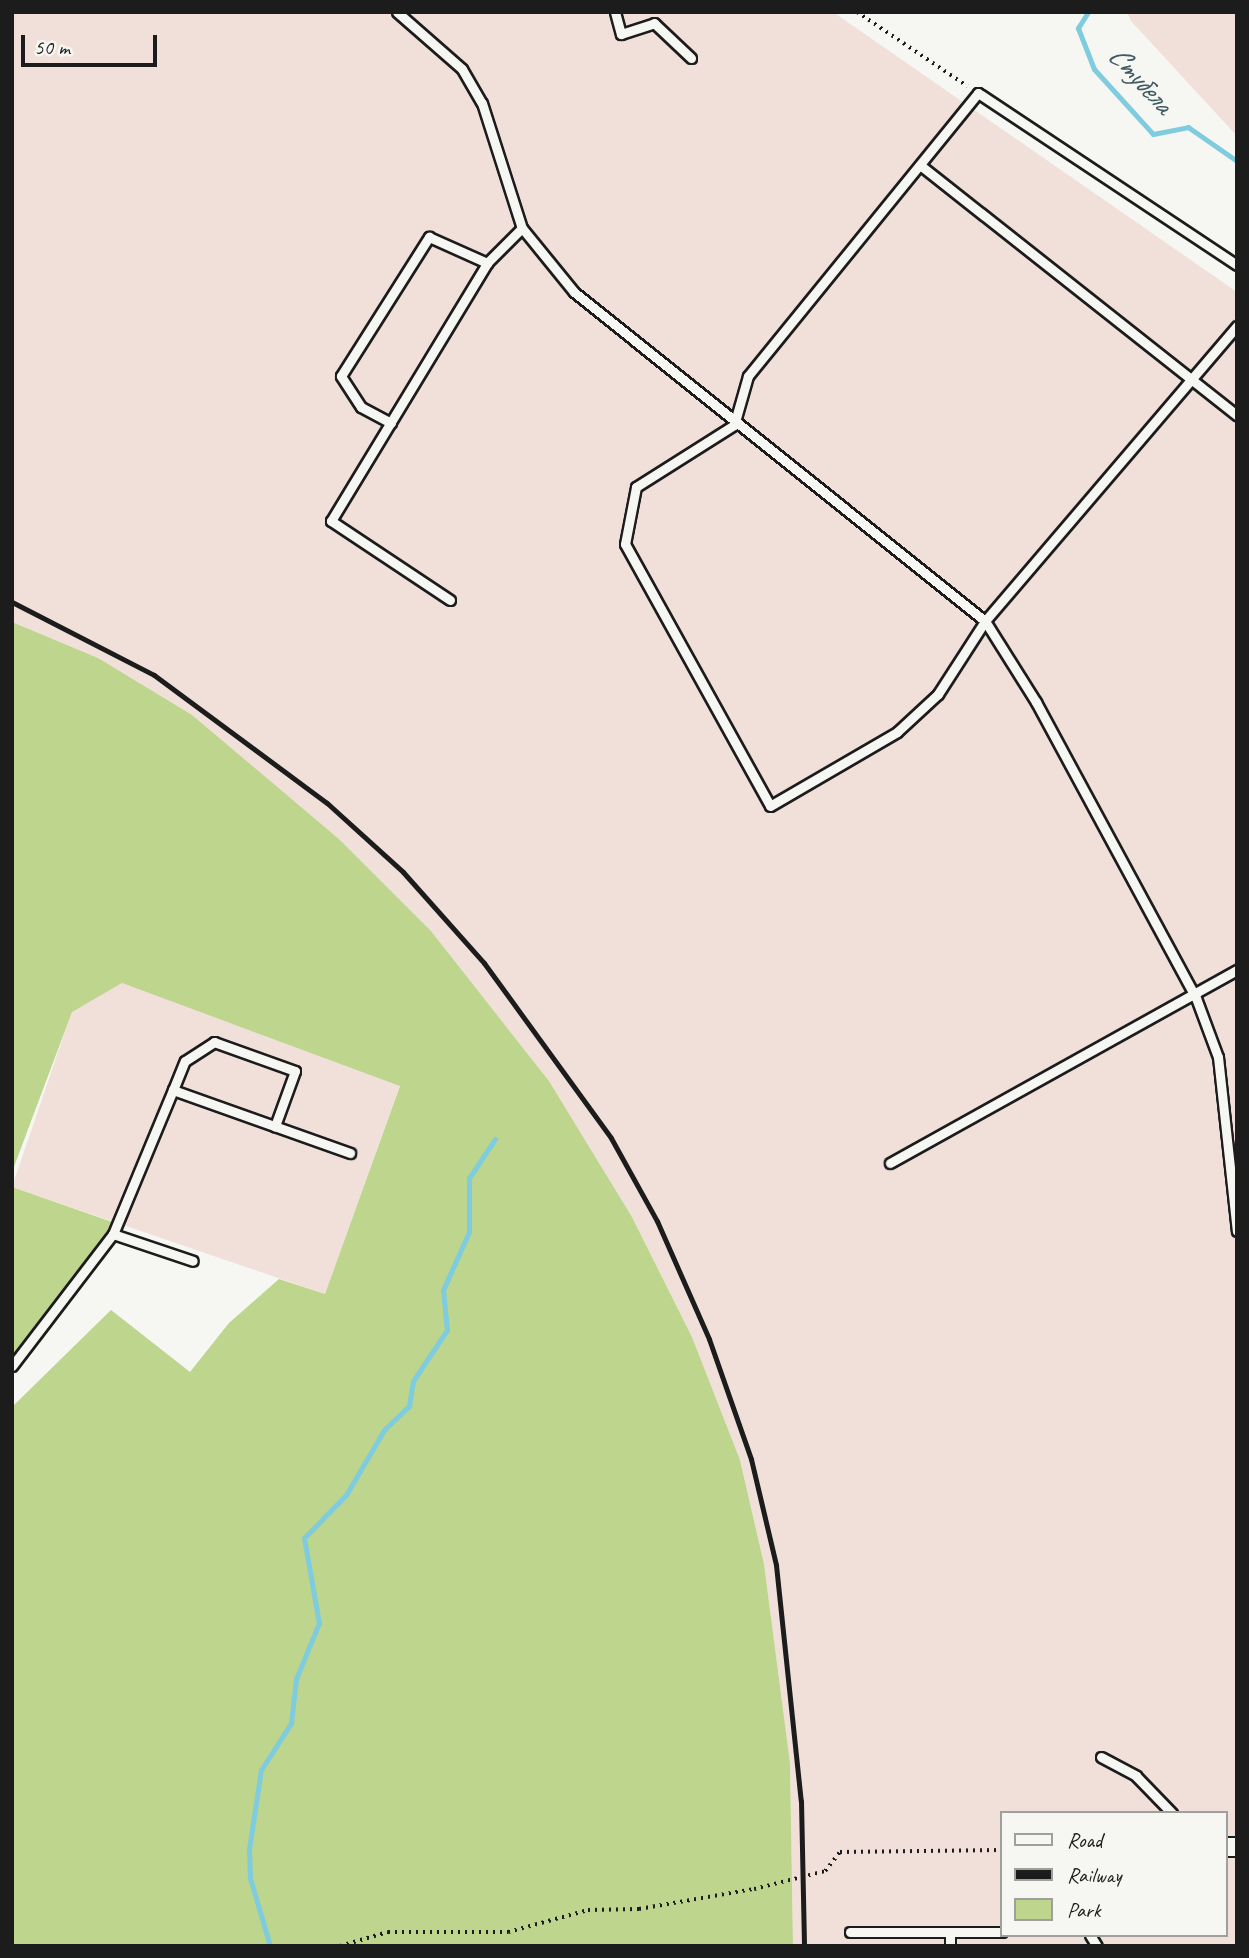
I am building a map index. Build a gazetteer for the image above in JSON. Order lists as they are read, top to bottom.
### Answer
{
  "water": ["Стубела"],
  "legend": ["Road", "Railway", "Park"],
  "scale_bar": "50 m"
}
